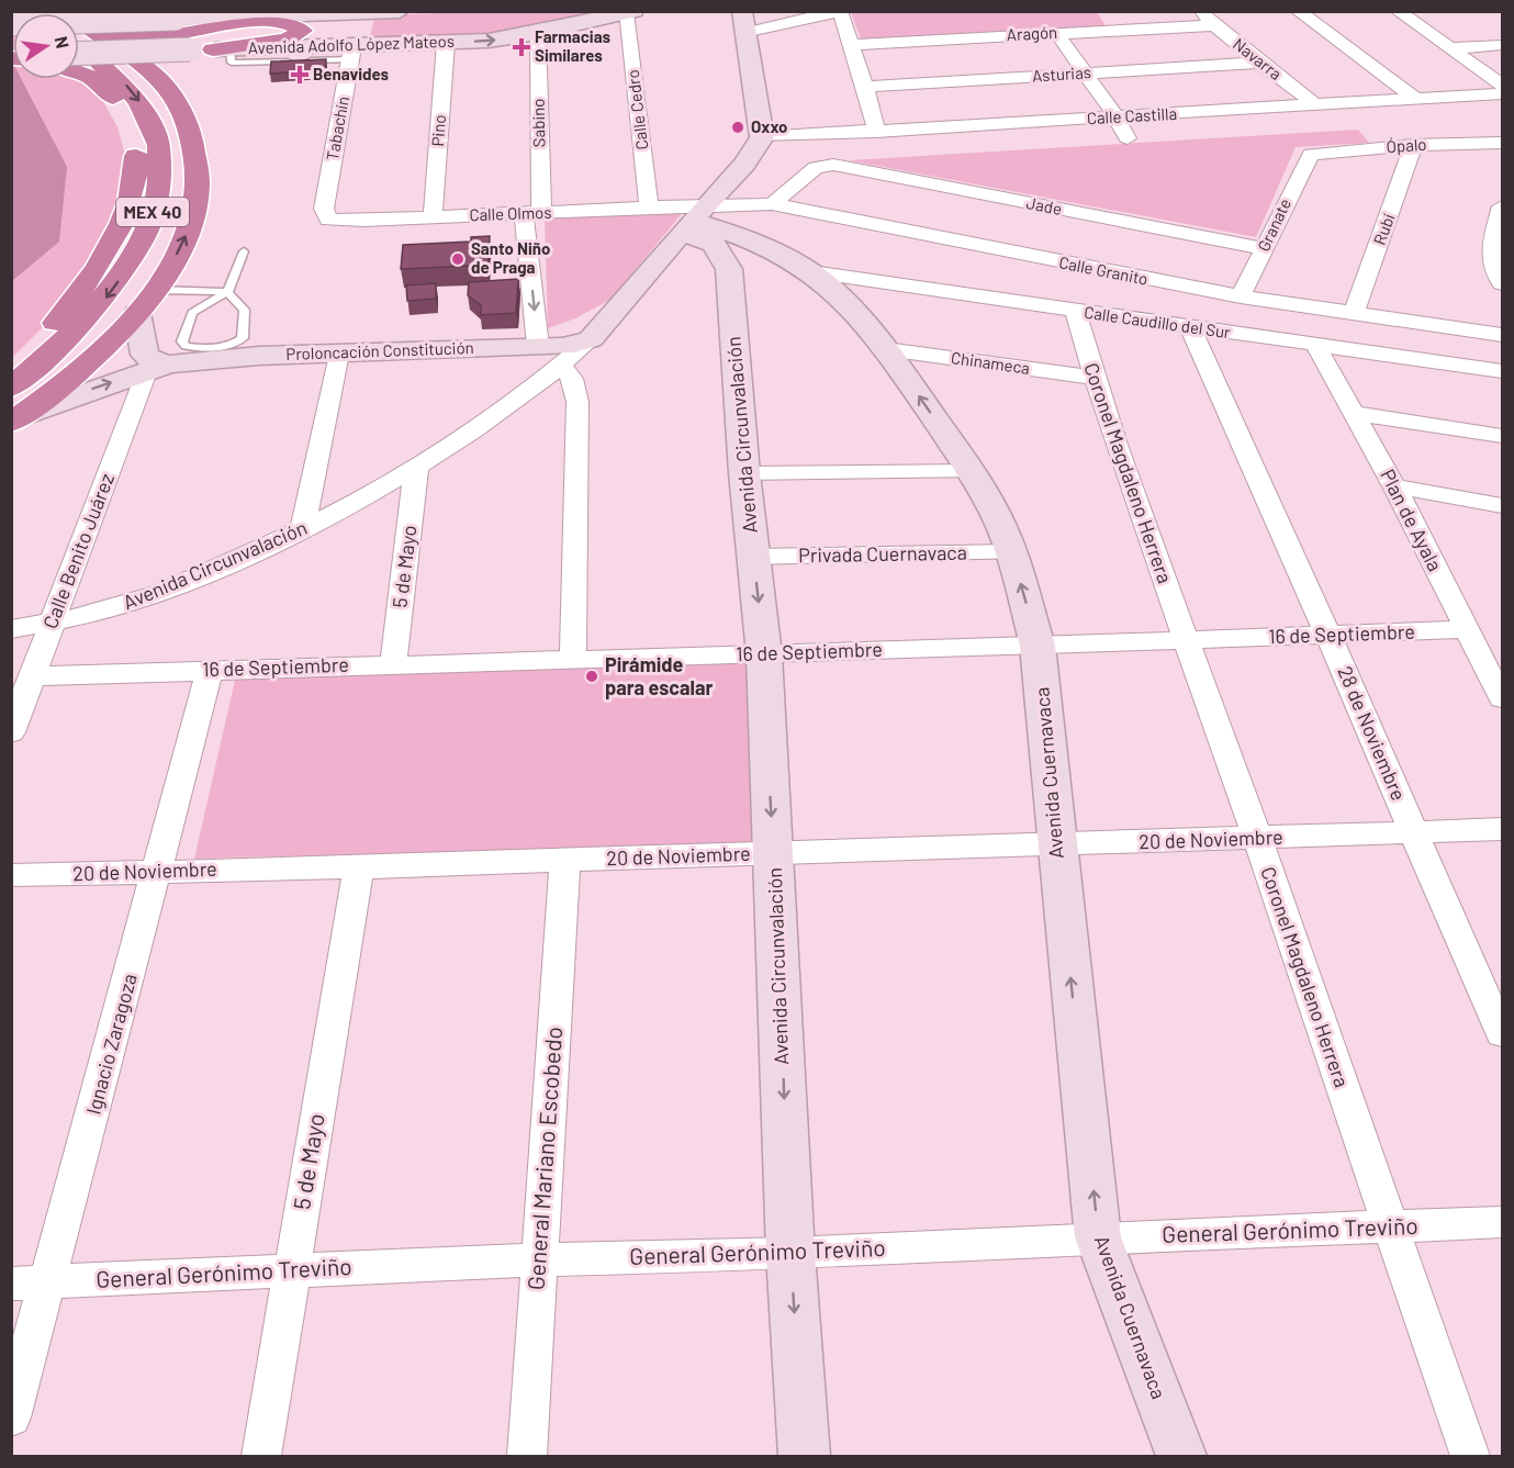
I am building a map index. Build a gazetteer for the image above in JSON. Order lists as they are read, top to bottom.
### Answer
{
  "streets": {
    "highway": ["MEX 40"],
    "street": [
      "Aragón",
      "Avenida Adolfo López Mateos",
      "Navarra",
      "Asturias",
      "Calle Cedro",
      "Calle Castilla",
      "Sabino",
      "Tabachín",
      "Pino",
      "Ópalo",
      "Jade",
      "Calle Olmos",
      "Granate",
      "Rubí",
      "Calle Granito",
      "Calle Caudillo del Sur",
      "Proloncación Constitución",
      "Chinameca",
      "Avenida Circunvalación",
      "Coronel Magdaleno Herrera",
      "Plan de Ayala",
      "Calle Benito Juárez",
      "Privada Cuernavaca",
      "5 de Mayo",
      "16 de Septiembre",
      "28 de Noviembre",
      "Avenida Cuernavaca",
      "20 de Noviembre",
      "Ignacio Zaragoza",
      "General Mariano Escobedo",
      "General Gerónimo Treviño"
    ]
  },
  "crossings": [
    ["Aragón", "Navarra"],
    ["Avenida Adolfo López Mateos", "Calle Cedro"],
    ["Avenida Adolfo López Mateos", "Sabino"],
    ["Avenida Adolfo López Mateos", "Tabachín"],
    ["Avenida Adolfo López Mateos", "Pino"],
    ["Navarra", "Asturias"],
    ["Navarra", "Calle Castilla"],
    ["Calle Cedro", "Calle Olmos"],
    ["Calle Castilla", "Avenida Circunvalación"],
    ["Sabino", "Calle Olmos"],
    ["Sabino", "Proloncación Constitución"],
    ["Tabachín", "Calle Olmos"],
    ["Pino", "Calle Olmos"],
    ["Ópalo", "Granate"],
    ["Ópalo", "Rubí"],
    ["Jade", "Granate"],
    ["Jade", "Calle Granito"],
    ["MEX 40", "Proloncación Constitución"],
    ["Calle Olmos", "Calle Granito"],
    ["Calle Olmos", "Avenida Circunvalación"],
    ["Calle Olmos", "Avenida Cuernavaca"],
    ["Granate", "Calle Granito"],
    ["Rubí", "Calle Granito"],
    ["Calle Granito", "Avenida Circunvalación"],
    ["Calle Granito", "Avenida Cuernavaca"],
    ["Calle Caudillo del Sur", "Coronel Magdaleno Herrera"],
    ["Calle Caudillo del Sur", "Plan de Ayala"],
    ["Calle Caudillo del Sur", "28 de Noviembre"],
    ["Calle Caudillo del Sur", "Avenida Cuernavaca"],
    ["Proloncación Constitución", "Avenida Circunvalación"],
    ["Proloncación Constitución", "Calle Benito Juárez"],
    ["Chinameca", "Coronel Magdaleno Herrera"],
    ["Chinameca", "Avenida Cuernavaca"],
    ["Avenida Circunvalación", "Calle Benito Juárez"],
    ["Avenida Circunvalación", "Privada Cuernavaca"],
    ["Avenida Circunvalación", "5 de Mayo"],
    ["Avenida Circunvalación", "16 de Septiembre"],
    ["Avenida Circunvalación", "Avenida Cuernavaca"],
    ["Avenida Circunvalación", "20 de Noviembre"],
    ["Avenida Circunvalación", "General Gerónimo Treviño"],
    ["Coronel Magdaleno Herrera", "16 de Septiembre"],
    ["Coronel Magdaleno Herrera", "20 de Noviembre"],
    ["Coronel Magdaleno Herrera", "General Gerónimo Treviño"],
    ["Plan de Ayala", "16 de Septiembre"],
    ["Calle Benito Juárez", "16 de Septiembre"],
    ["Privada Cuernavaca", "Avenida Cuernavaca"],
    ["5 de Mayo", "16 de Septiembre"],
    ["5 de Mayo", "20 de Noviembre"],
    ["5 de Mayo", "General Gerónimo Treviño"],
    ["16 de Septiembre", "28 de Noviembre"],
    ["16 de Septiembre", "Avenida Cuernavaca"],
    ["16 de Septiembre", "Ignacio Zaragoza"],
    ["28 de Noviembre", "20 de Noviembre"],
    ["Avenida Cuernavaca", "20 de Noviembre"],
    ["Avenida Cuernavaca", "General Gerónimo Treviño"],
    ["20 de Noviembre", "Ignacio Zaragoza"],
    ["20 de Noviembre", "General Mariano Escobedo"],
    ["Ignacio Zaragoza", "General Gerónimo Treviño"],
    ["General Mariano Escobedo", "General Gerónimo Treviño"]
  ],
  "one_way": ["Sabino", "Avenida Circunvalación", "Avenida Cuernavaca"],
  "places": {
    "health": ["Farmacias Similares", "Benavides"],
    "other": ["Oxxo", "Santo Niño de Praga", "Pirámide para escalar"]
  },
  "north": "right"
}
